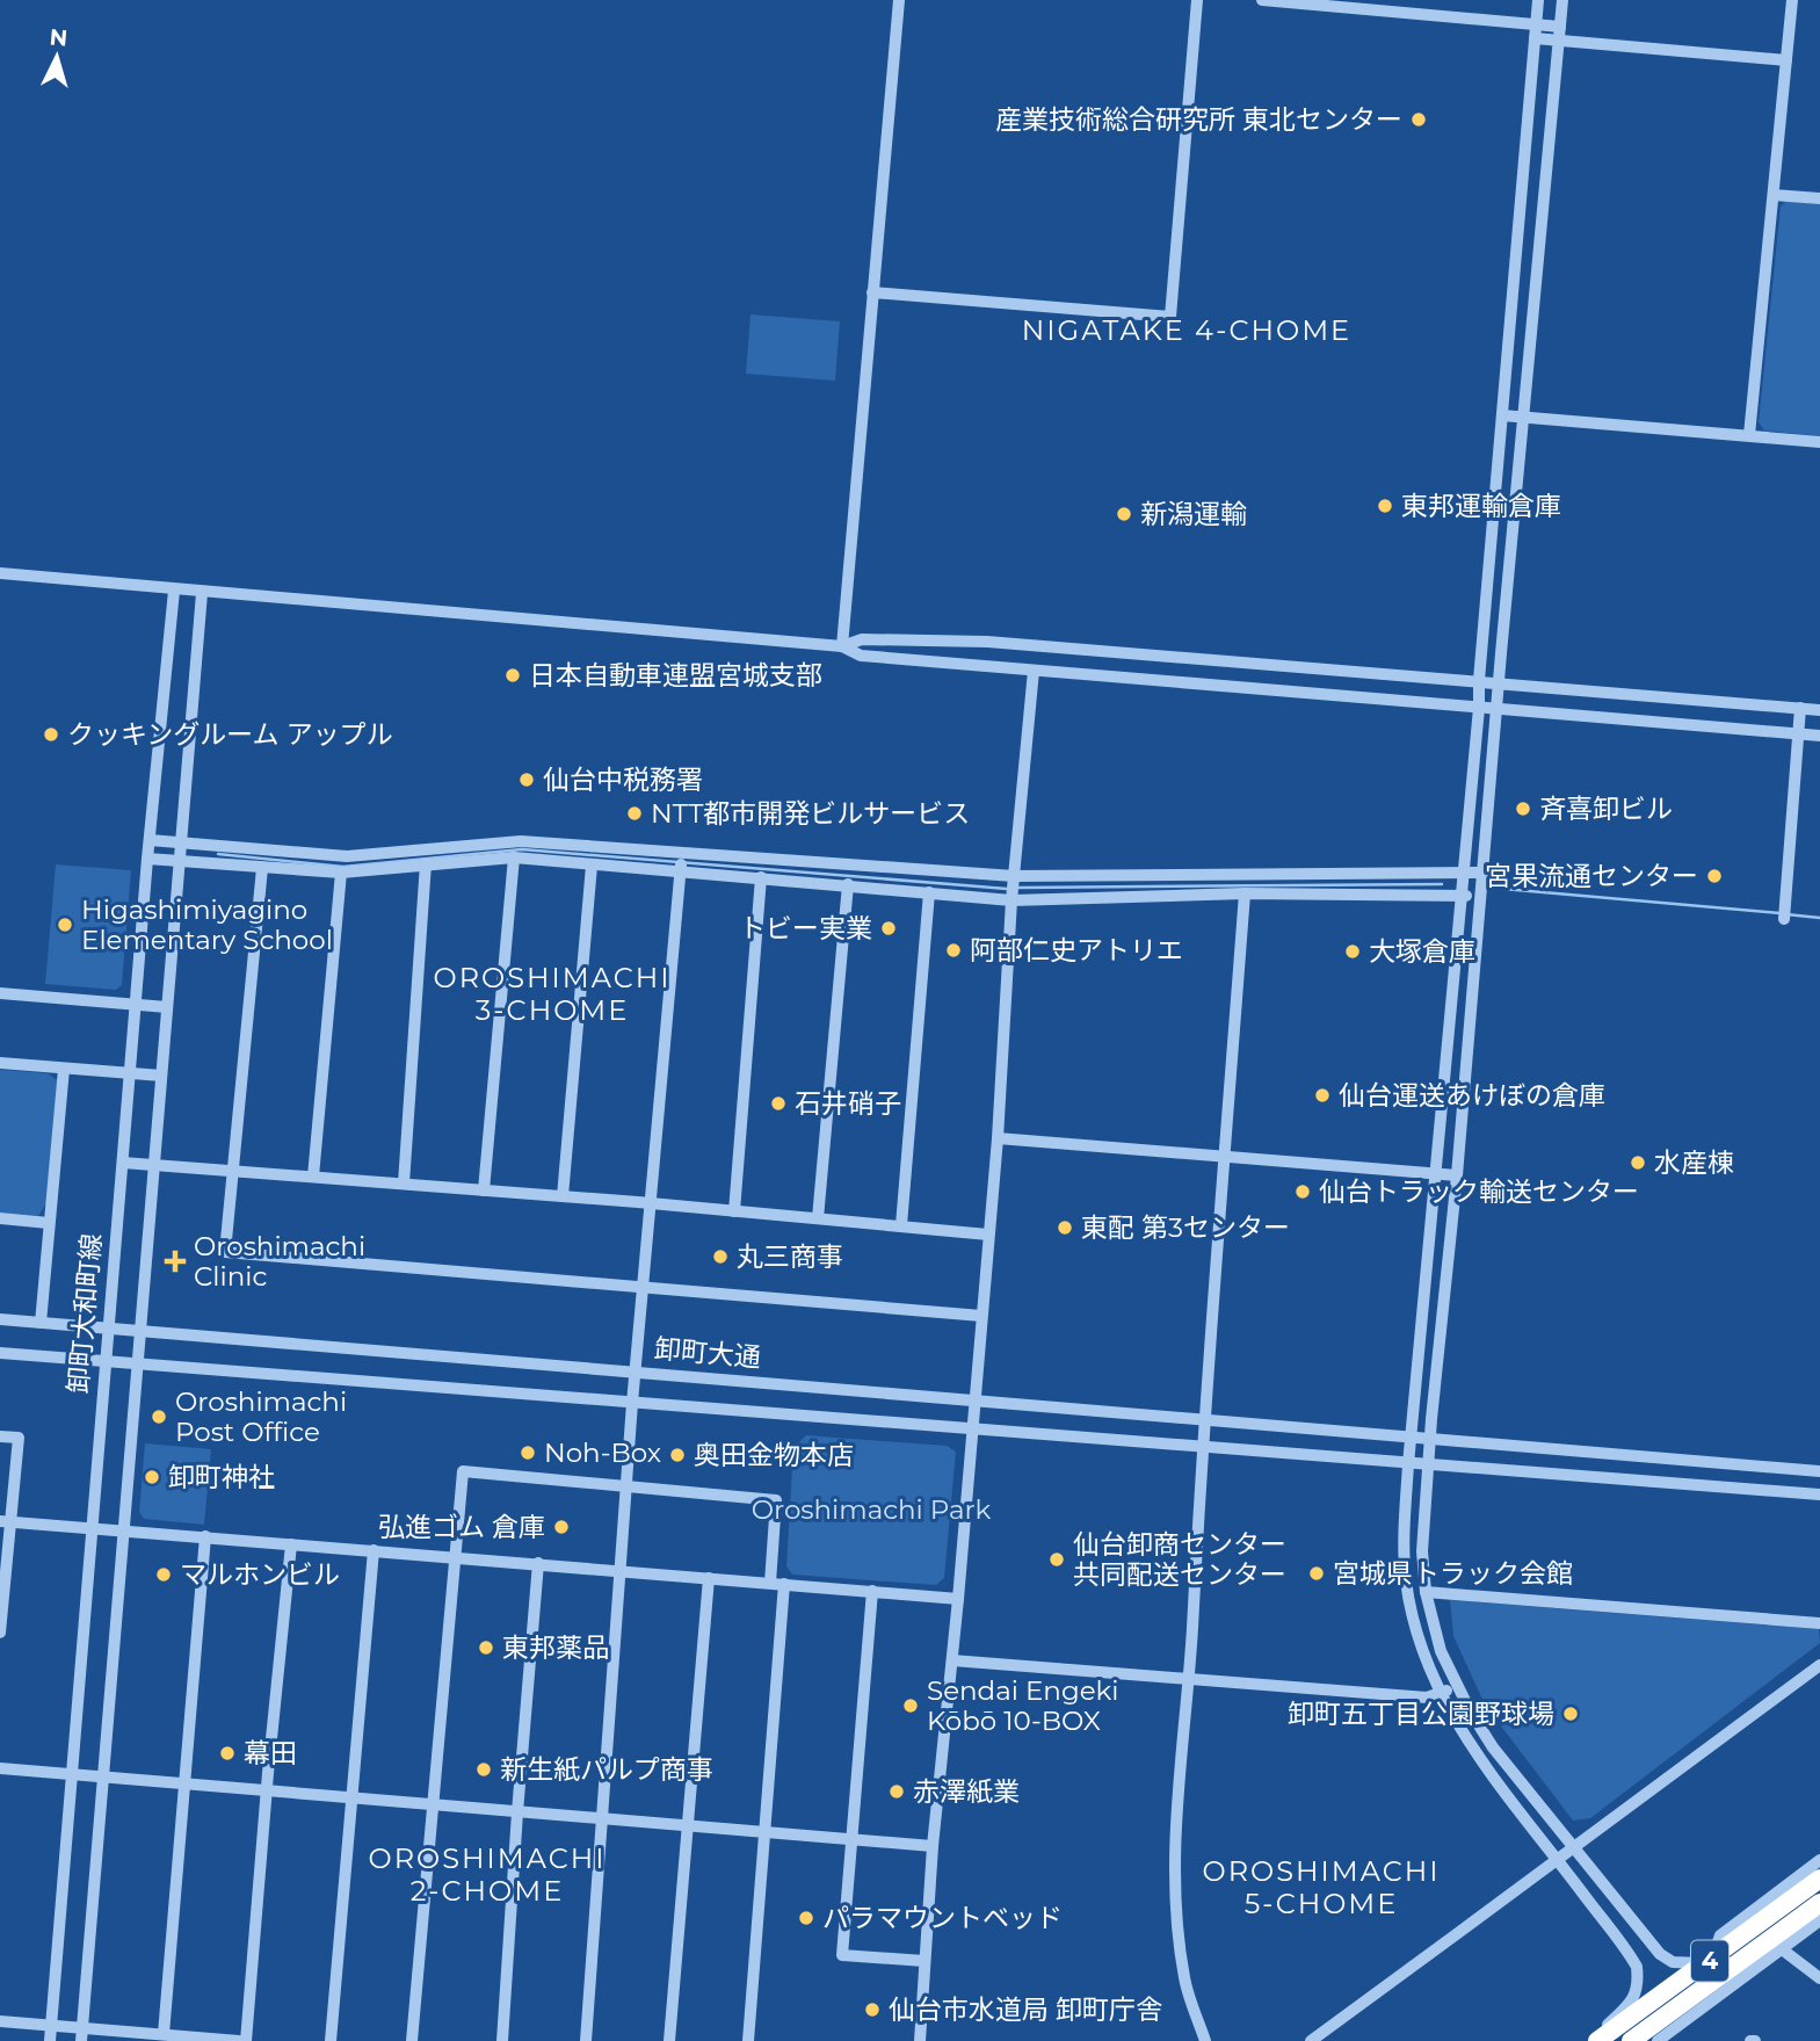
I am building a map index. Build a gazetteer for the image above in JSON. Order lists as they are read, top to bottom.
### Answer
{
  "streets": {
    "highway": ["4"],
    "street": ["卸町大和町線", "卸町大通"]
  },
  "crossings": [
    ["卸町大和町線", "卸町大通"]
  ],
  "districts": [
    "NIGATAKE 4-CHOME",
    "OROSHIMACHI 3-CHOME",
    "OROSHIMACHI 2-CHOME",
    "OROSHIMACHI 5-CHOME"
  ],
  "parks": ["Oroshimachi Park"],
  "places": {
    "other": [
      "産業技術総合研究所 東北センター",
      "東邦運輸倉庫",
      "新潟運輸",
      "日本自動車連盟宮城支部",
      "クッキングルーム アップル",
      "仙台中税務署",
      "斉喜卸ビル",
      "NTT都市開発ビルサービス",
      "宮果流通センター",
      "Higashimiyagino Elementary School",
      "トビー実業",
      "阿部仁史アトリエ",
      "大塚倉庫",
      "仙台運送あけぼの倉庫",
      "石井硝子",
      "水産棟",
      "仙台トラック輸送センター",
      "東配 第3センター",
      "丸三商事",
      "Oroshimachi Post Office",
      "Noh-Box",
      "奥田金物本店",
      "卸町神社",
      "弘進ゴム 倉庫",
      "仙台卸商センター 共同配送センター",
      "宮城県トラック会館",
      "マルホンビル",
      "東邦薬品",
      "Sendai Engeki Kōbō 10-BOX",
      "卸町五丁目公園野球場",
      "幕田",
      "新生紙パルプ商事",
      "赤澤紙業",
      "パラマウントベッド",
      "仙台市水道局 卸町庁舎"
    ],
    "health": ["Oroshimachi Clinic"]
  },
  "north": "top"
}
